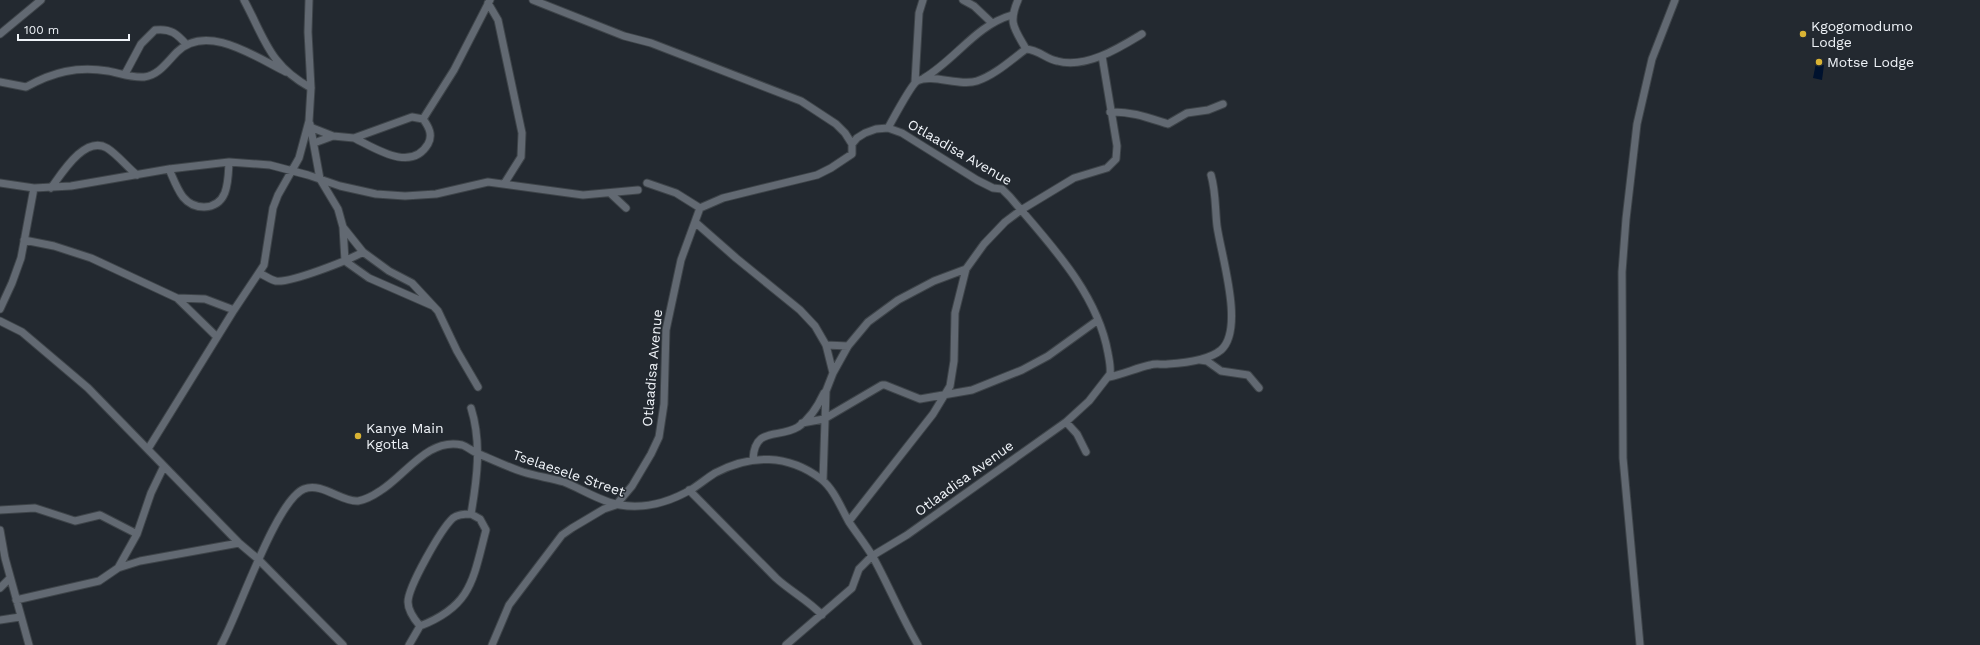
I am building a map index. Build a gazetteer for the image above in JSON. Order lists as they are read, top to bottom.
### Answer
{
  "streets": {
    "street": ["Otlaadisa Avenue", "Tselaesele Street"]
  },
  "crossings": [
    ["Otlaadisa Avenue", "Tselaesele Street"]
  ],
  "places": ["Kgogomodumo Lodge", "Motse Lodge", "Kanye Main Kgotla"],
  "scale_bar": "100 m"
}
